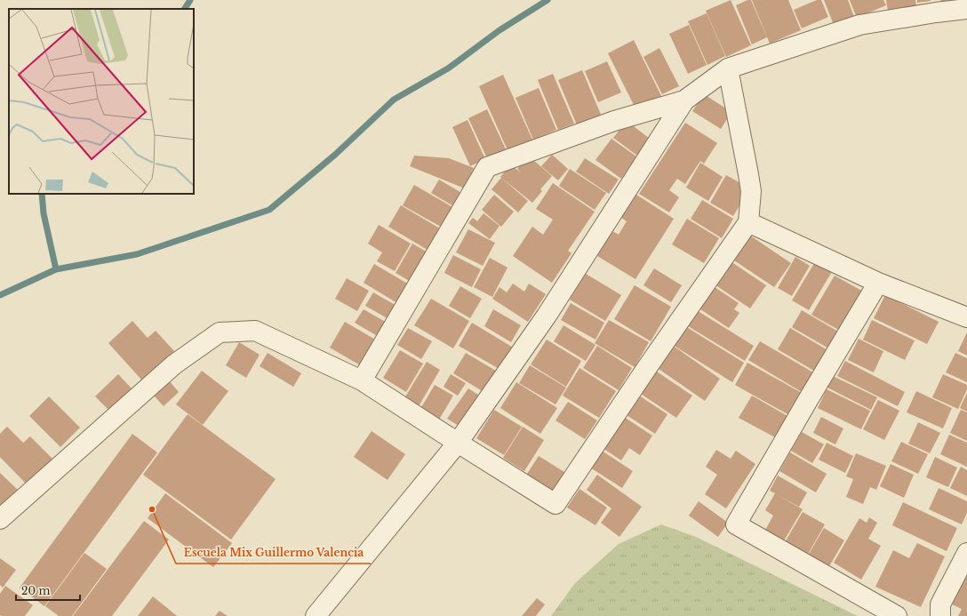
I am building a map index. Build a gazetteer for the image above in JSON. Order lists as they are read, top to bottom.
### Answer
{
  "places": ["Escuela Mix Guillermo Valencia"],
  "scale_bar": "20 m"
}
